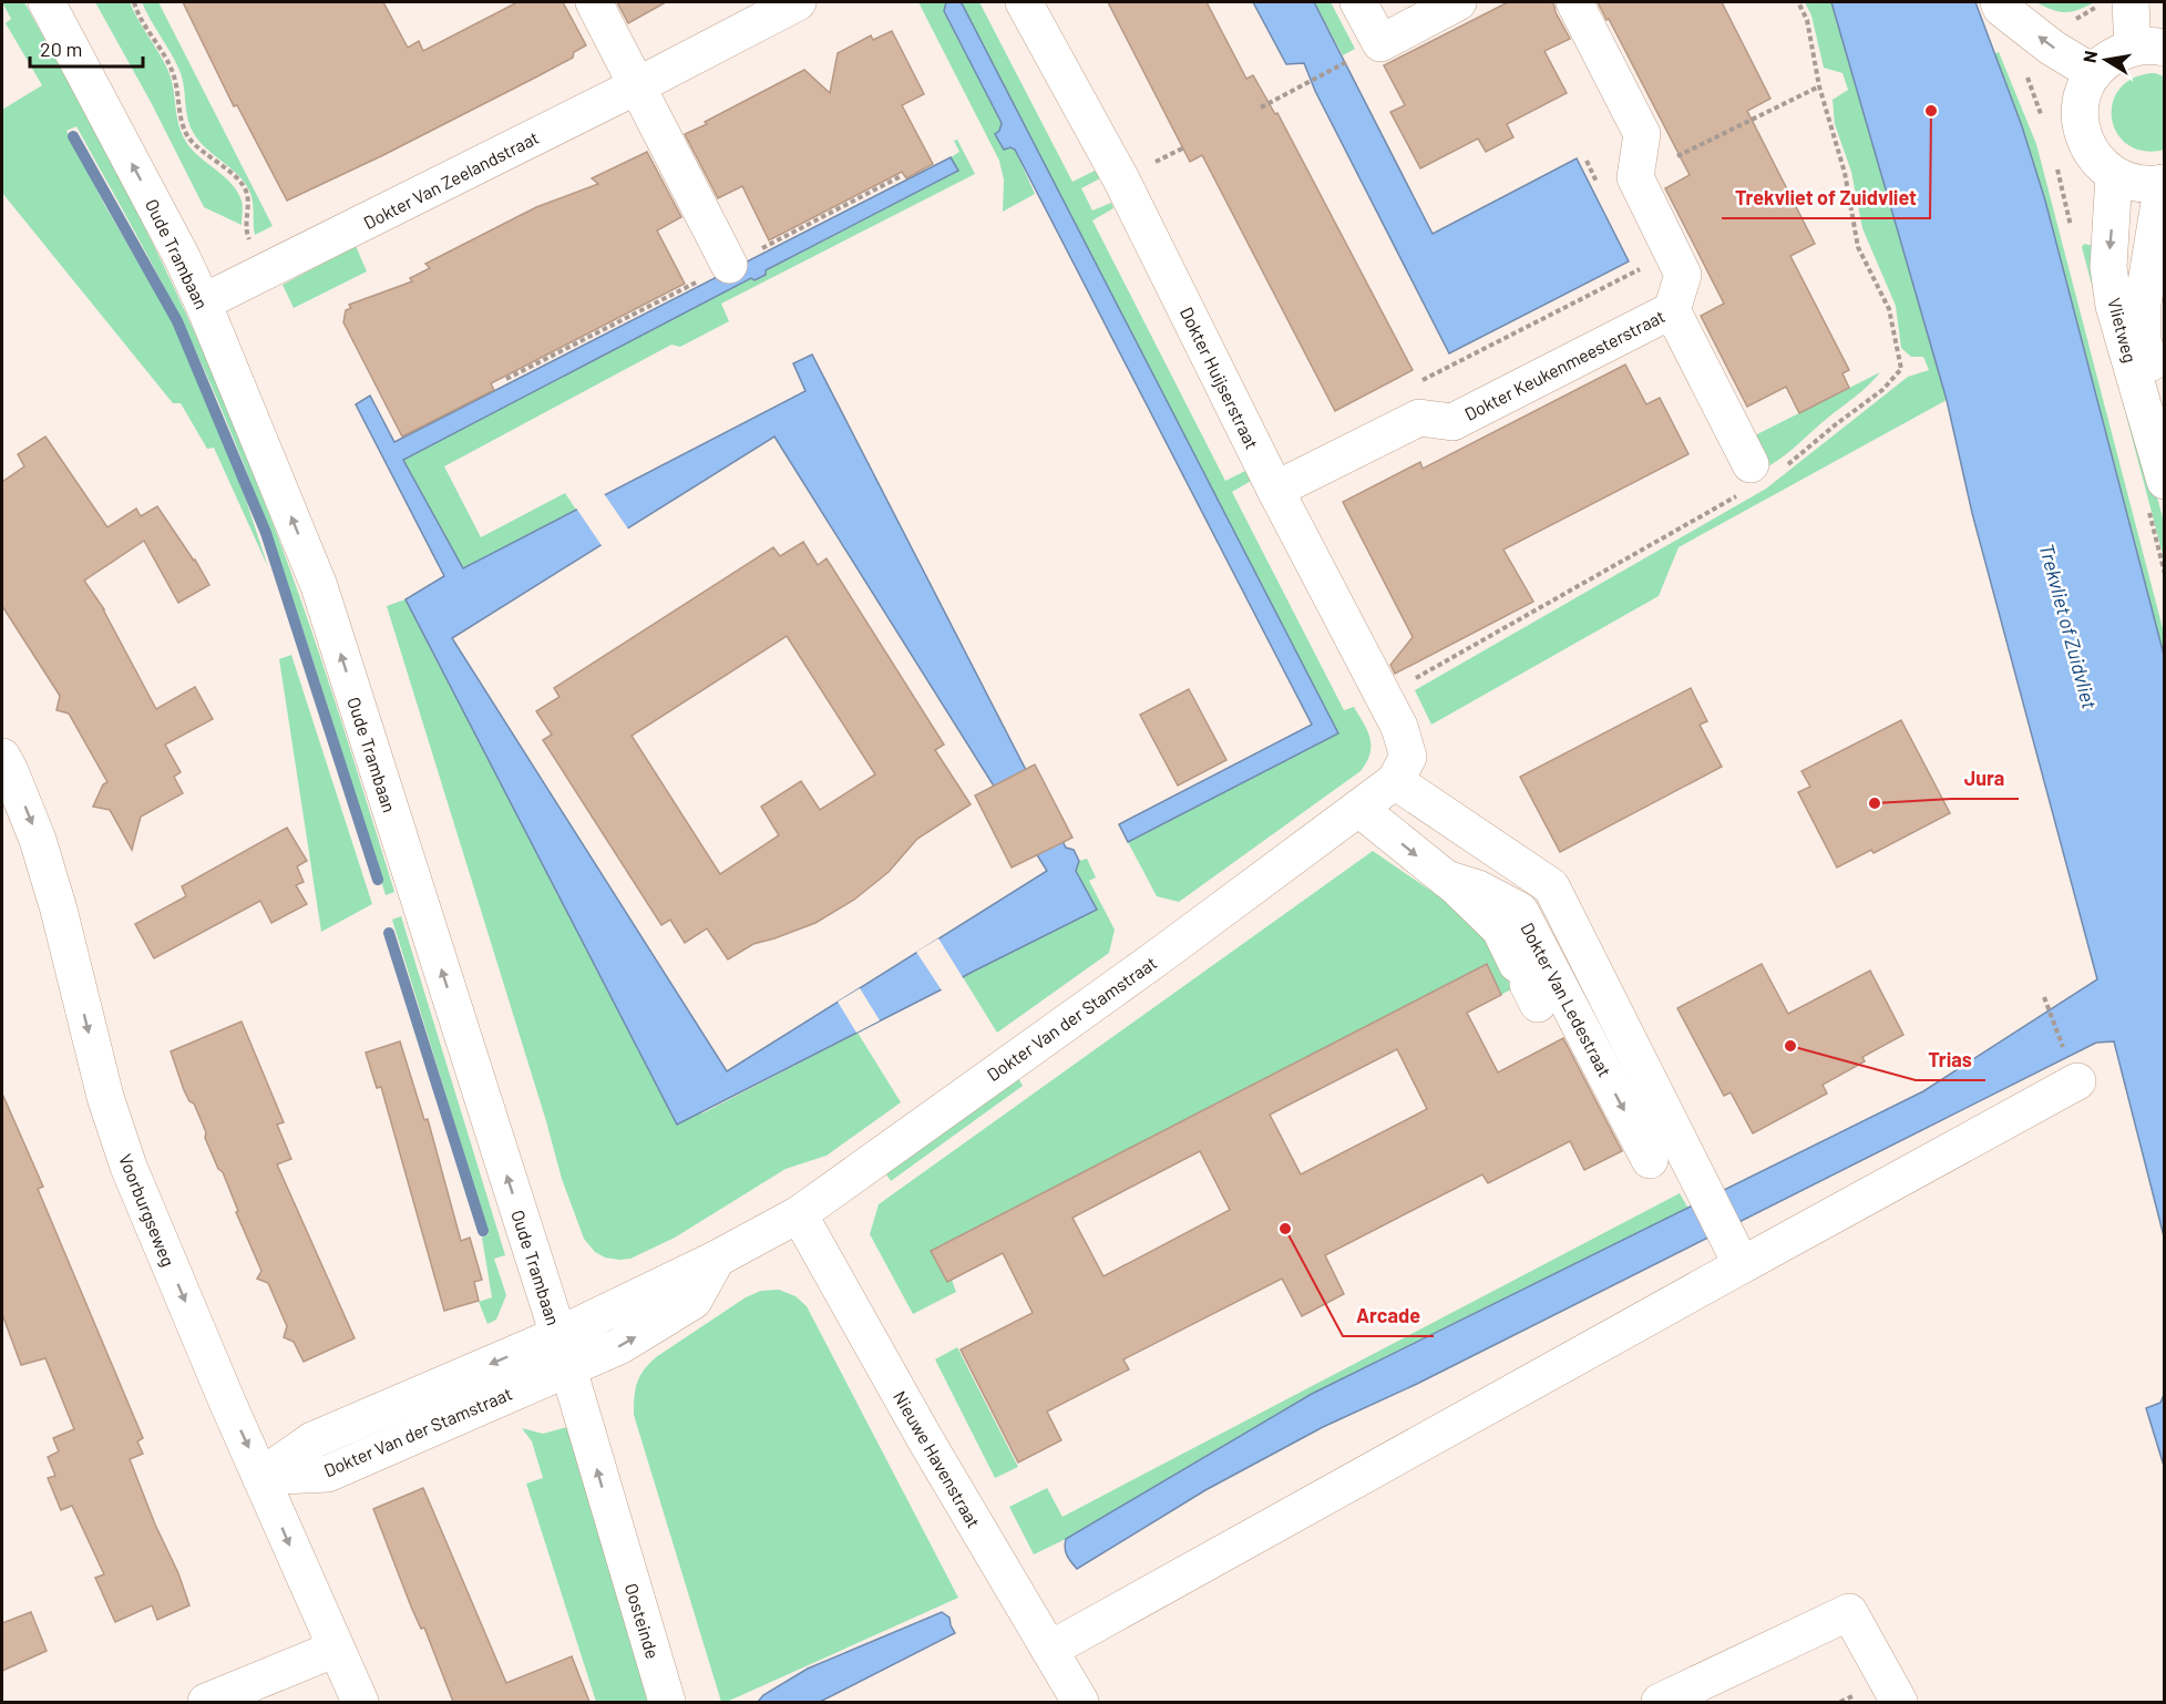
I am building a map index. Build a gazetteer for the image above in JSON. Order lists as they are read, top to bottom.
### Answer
{
  "streets": {
    "street": [
      "Dokter Van Zeelandstraat",
      "Oude Trambaan",
      "Vlietweg",
      "Dokter Keukenmeesterstraat",
      "Dokter Huijserstraat",
      "Dokter Van Ledestraat",
      "Dokter Van der Stamstraat",
      "Voorburgseweg",
      "Nieuwe Havenstraat",
      "Oosteinde"
    ]
  },
  "crossings": [
    ["Dokter Van Zeelandstraat", "Oude Trambaan"],
    ["Oude Trambaan", "Dokter Van der Stamstraat"],
    ["Oude Trambaan", "Oosteinde"],
    ["Dokter Huijserstraat", "Dokter Van der Stamstraat"],
    ["Dokter Van der Stamstraat", "Voorburgseweg"],
    ["Dokter Van der Stamstraat", "Nieuwe Havenstraat"]
  ],
  "one_way": ["Oude Trambaan", "Voorburgseweg"],
  "water": ["Trekvliet of Zuidvliet"],
  "places": [
    "Trekvliet of Zuidvliet",
    "Jura",
    "Trias",
    "Arcade"
  ],
  "scale_bar": "20 m",
  "north": "left"
}
